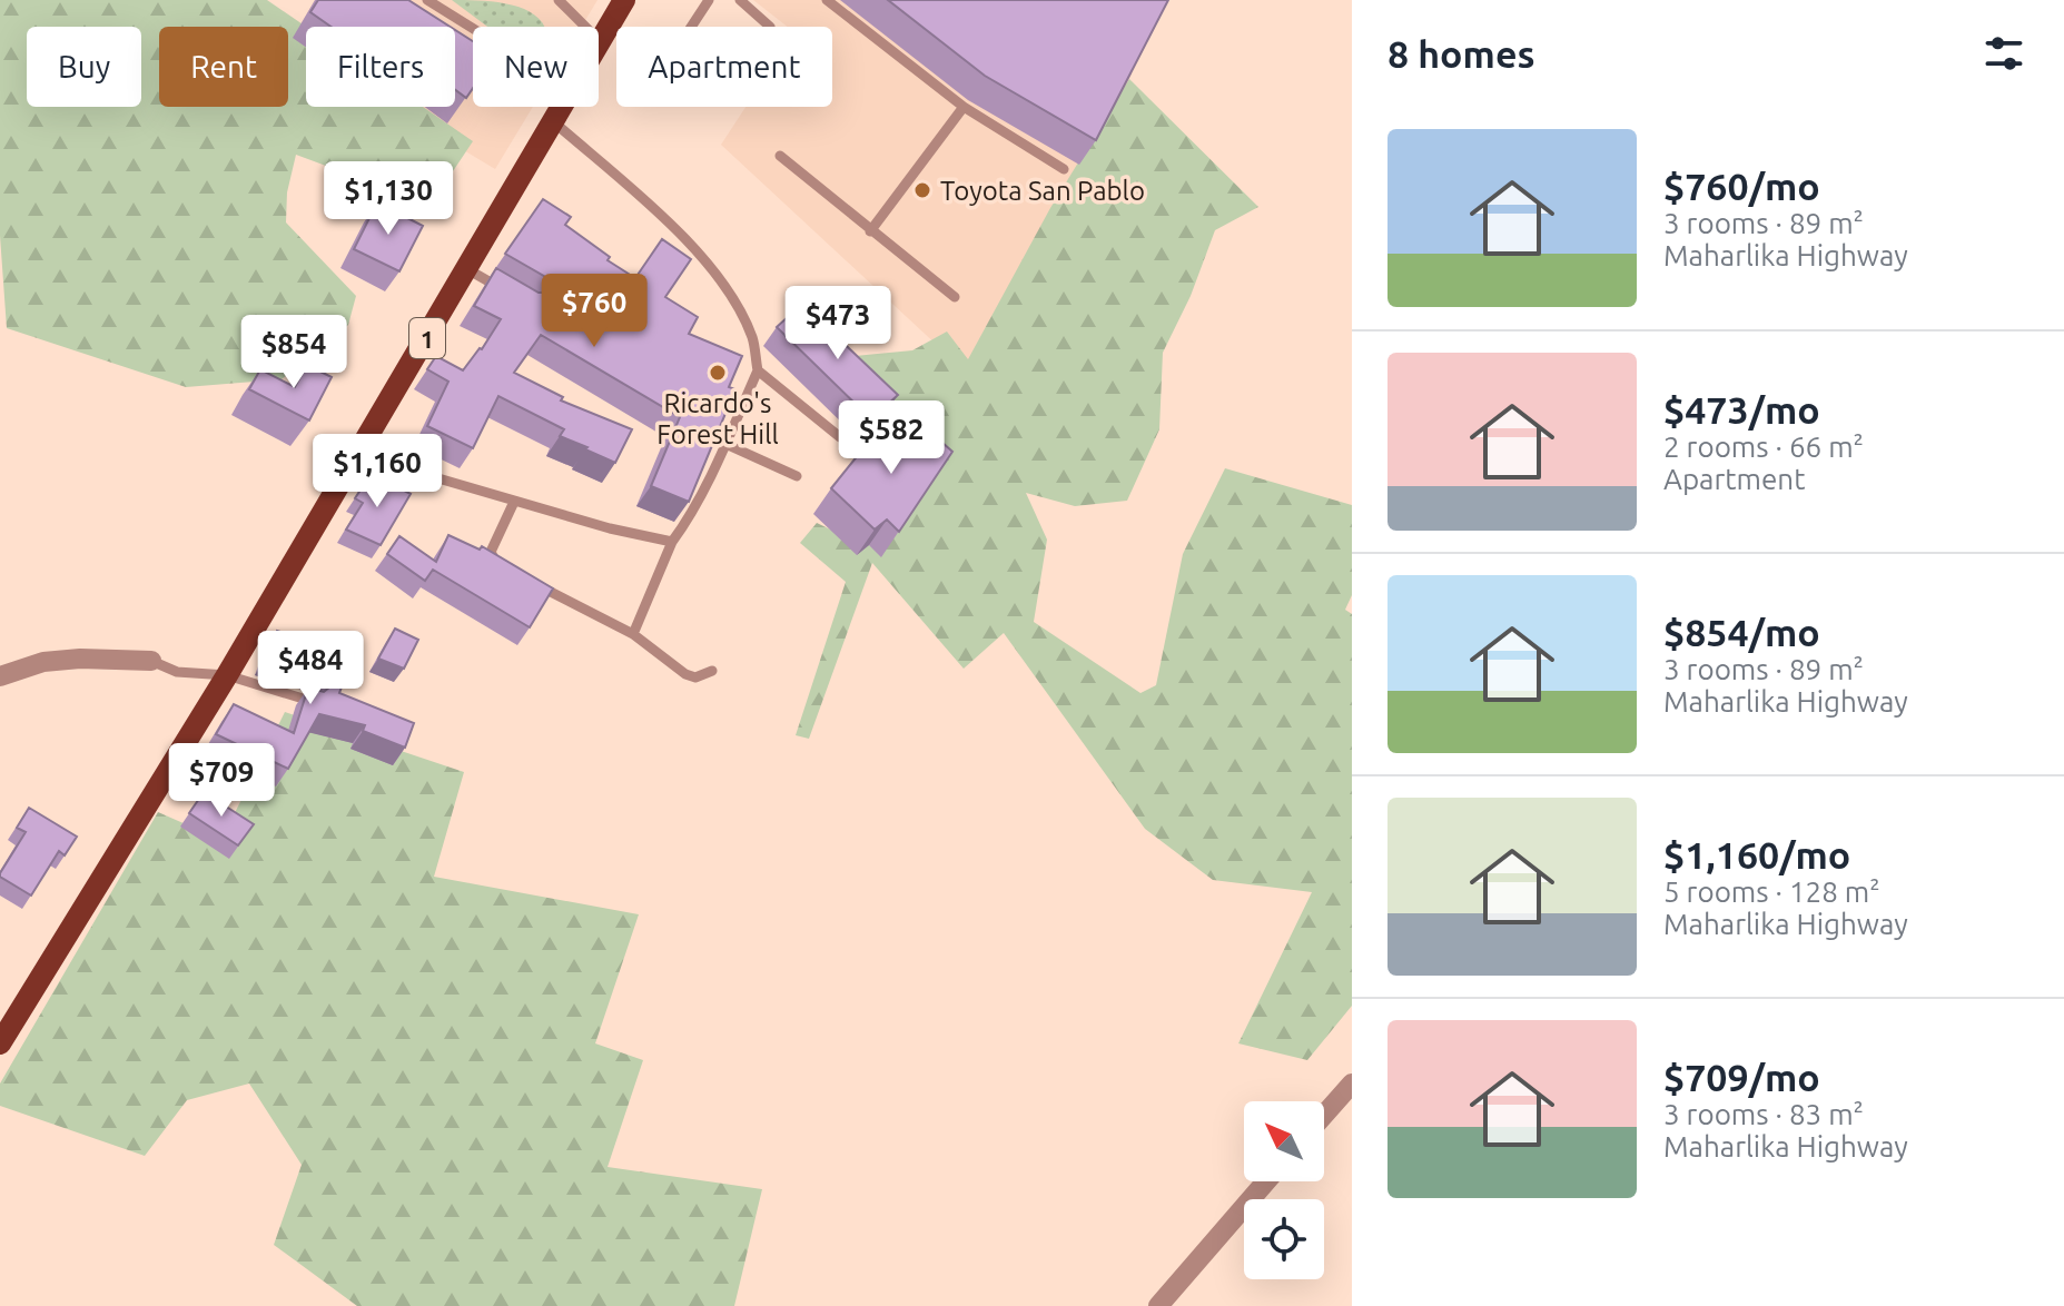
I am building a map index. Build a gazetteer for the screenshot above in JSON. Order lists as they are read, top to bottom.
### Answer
{
  "streets": {
    "main road": ["1"]
  },
  "places": ["Toyota San Pablo", "Ricardo's Forest Hill"],
  "north": "top left",
  "page": {
    "heading": "8 homes",
    "chip": [
      "Buy",
      "Rent",
      "Filters",
      "New",
      "Apartment"
    ],
    "list": [
      {
        "name": "$760/mo",
        "note": "3 rooms · 89 m² · Maharlika Highway"
      },
      {
        "name": "$473/mo",
        "note": "2 rooms · 66 m² · Apartment"
      },
      {
        "name": "$854/mo",
        "note": "3 rooms · 89 m² · Maharlika Highway"
      },
      {
        "name": "$1,160/mo",
        "note": "5 rooms · 128 m² · Maharlika Highway"
      },
      {
        "name": "$709/mo",
        "note": "3 rooms · 83 m² · Maharlika Highway"
      }
    ],
    "price": [
      "$1,130",
      "$760",
      "$473",
      "$854",
      "$582",
      "$1,160",
      "$484",
      "$709"
    ]
  }
}
